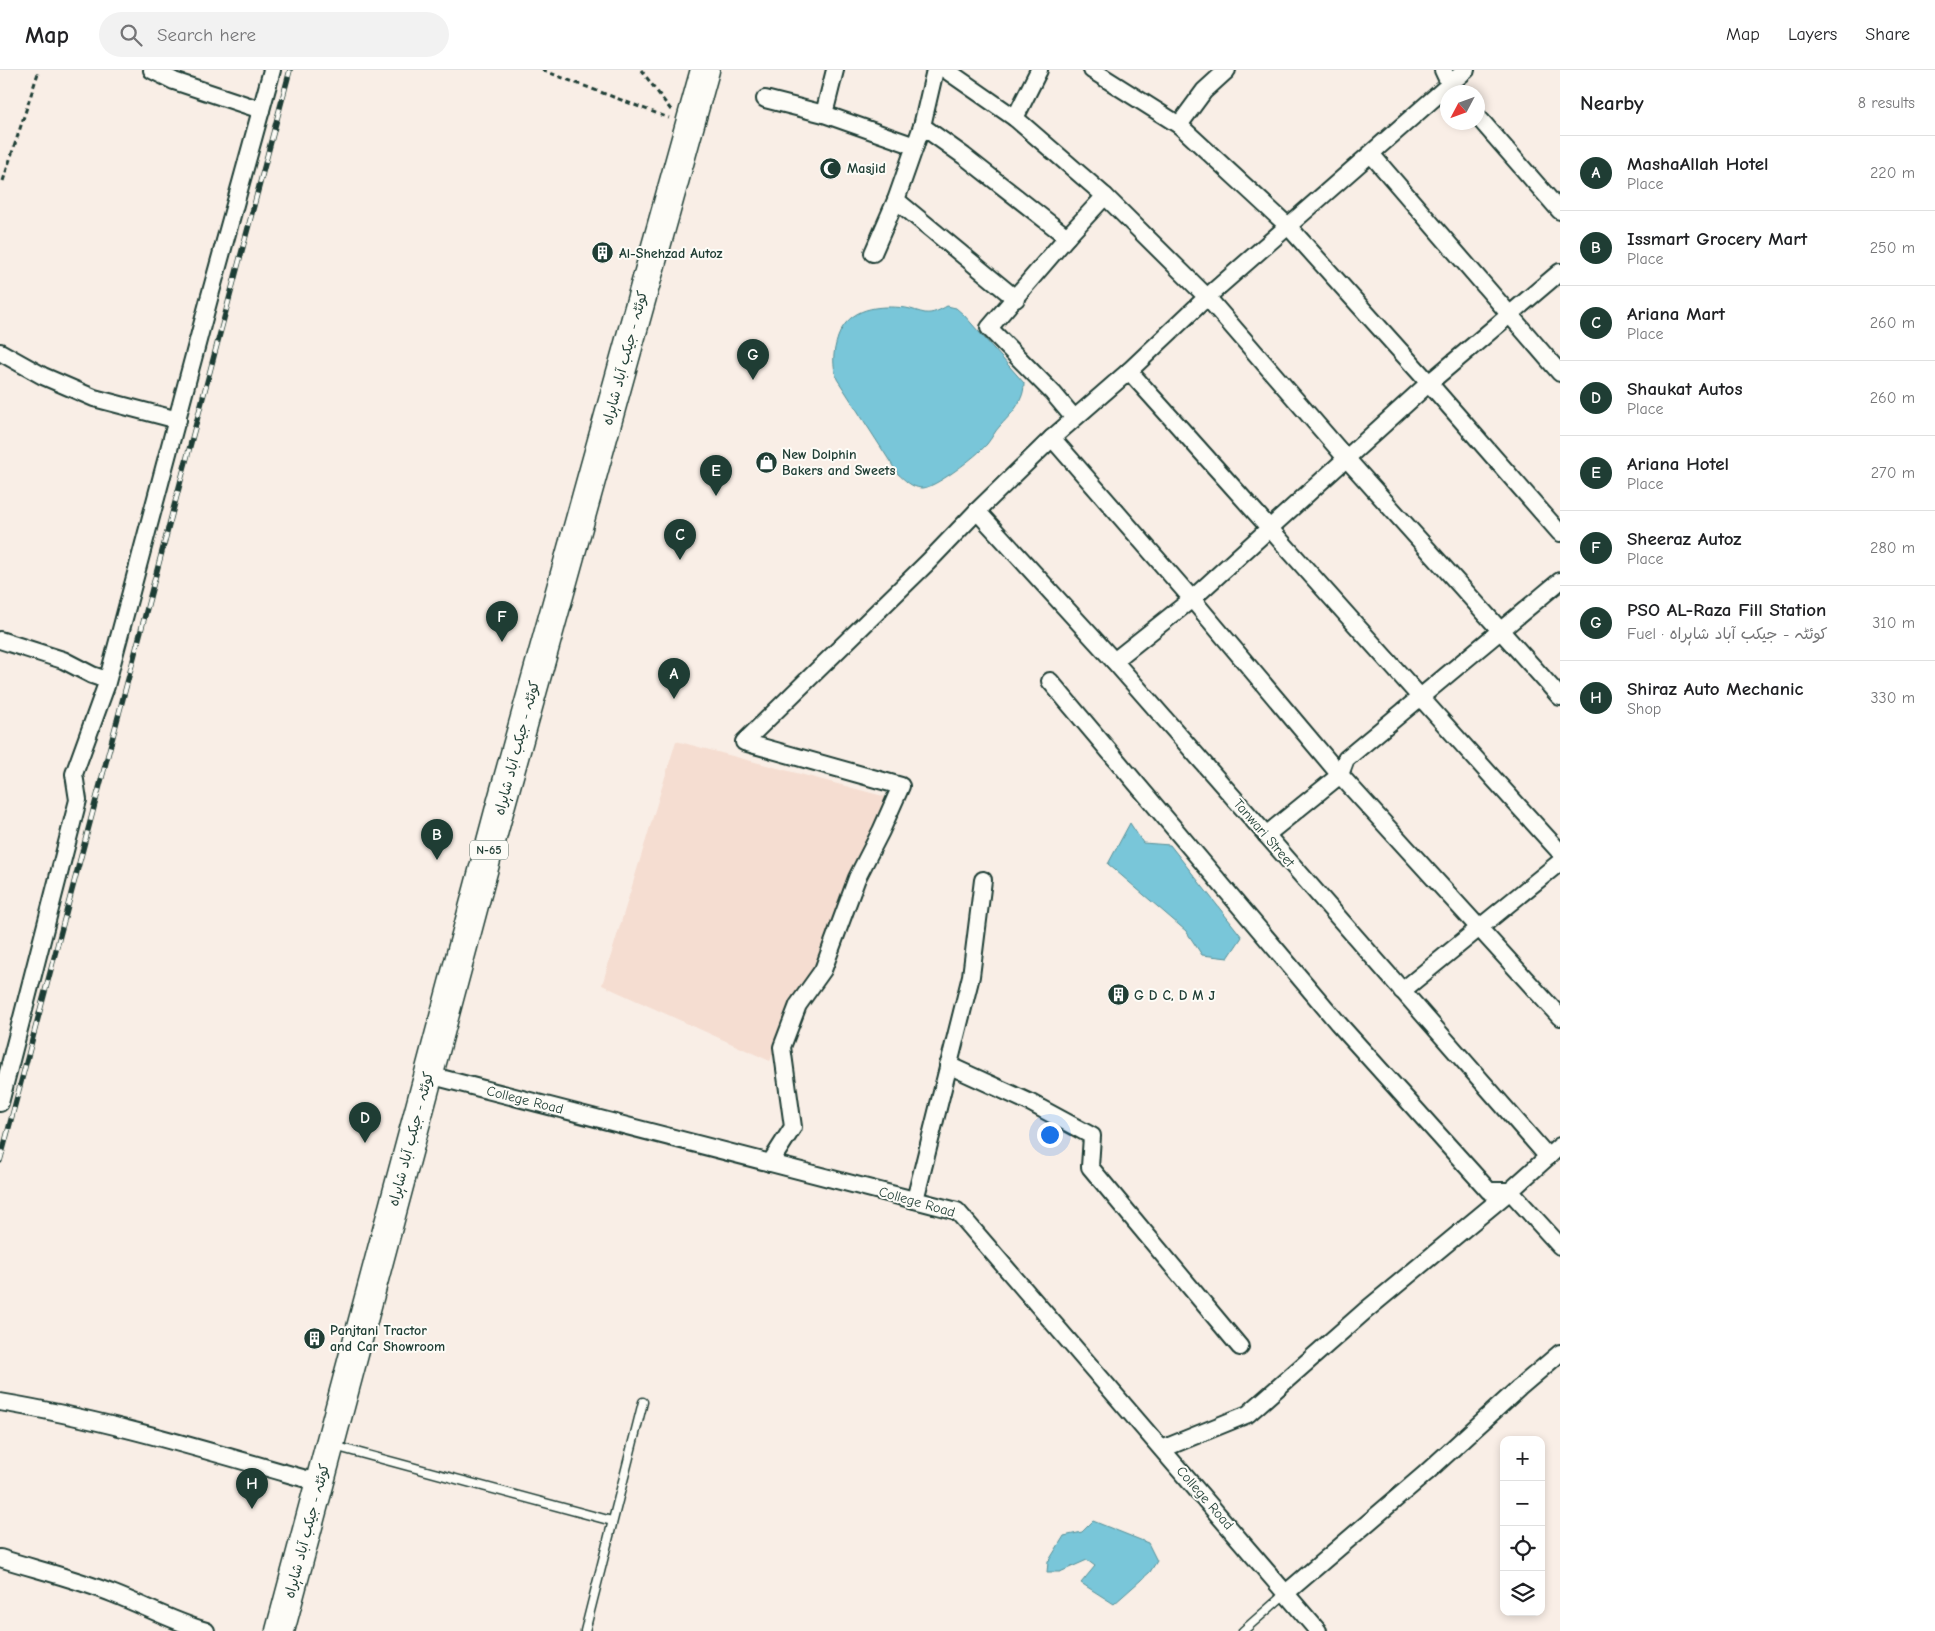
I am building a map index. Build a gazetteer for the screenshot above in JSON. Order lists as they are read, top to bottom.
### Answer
{
  "streets": {
    "highway": ["کوئٹہ - جیکب آباد شاہراہ", "N-65"],
    "street": ["Tanwari Street", "College Road"]
  },
  "crossings": [
    ["کوئٹہ - جیکب آباد شاہراہ", "College Road"]
  ],
  "places": {
    "mosque": ["Masjid"],
    "building": ["Al-Shehzad Autoz", "G D C, D M J", "Panjtani Tractor and Car Showroom"],
    "shop": ["New Dolphin Bakers and Sweets"]
  },
  "north": "bottom left",
  "page": {
    "header": "Map",
    "search": "Search here",
    "nav": ["Map", "Layers", "Share"],
    "heading": ["Nearby", "8 results"],
    "list": [
      {
        "mark": "A",
        "name": "MashaAllah Hotel",
        "note": "Place",
        "value": "220 m"
      },
      {
        "mark": "B",
        "name": "Issmart Grocery Mart",
        "note": "Place",
        "value": "250 m"
      },
      {
        "mark": "C",
        "name": "Ariana Mart",
        "note": "Place",
        "value": "260 m"
      },
      {
        "mark": "D",
        "name": "Shaukat Autos",
        "note": "Place",
        "value": "260 m"
      },
      {
        "mark": "E",
        "name": "Ariana Hotel",
        "note": "Place",
        "value": "270 m"
      },
      {
        "mark": "F",
        "name": "Sheeraz Autoz",
        "note": "Place",
        "value": "280 m"
      },
      {
        "mark": "G",
        "name": "PSO AL-Raza Fill Station",
        "note": "Fuel · کوئٹہ - جیکب آباد شاہراہ",
        "value": "310 m"
      },
      {
        "mark": "H",
        "name": "Shiraz Auto Mechanic",
        "note": "Shop",
        "value": "330 m"
      }
    ],
    "pins": [
      "G",
      "E",
      "C",
      "F",
      "A",
      "B",
      "D",
      "H"
    ],
    "map_buttons": ["+", "−"]
  }
}
